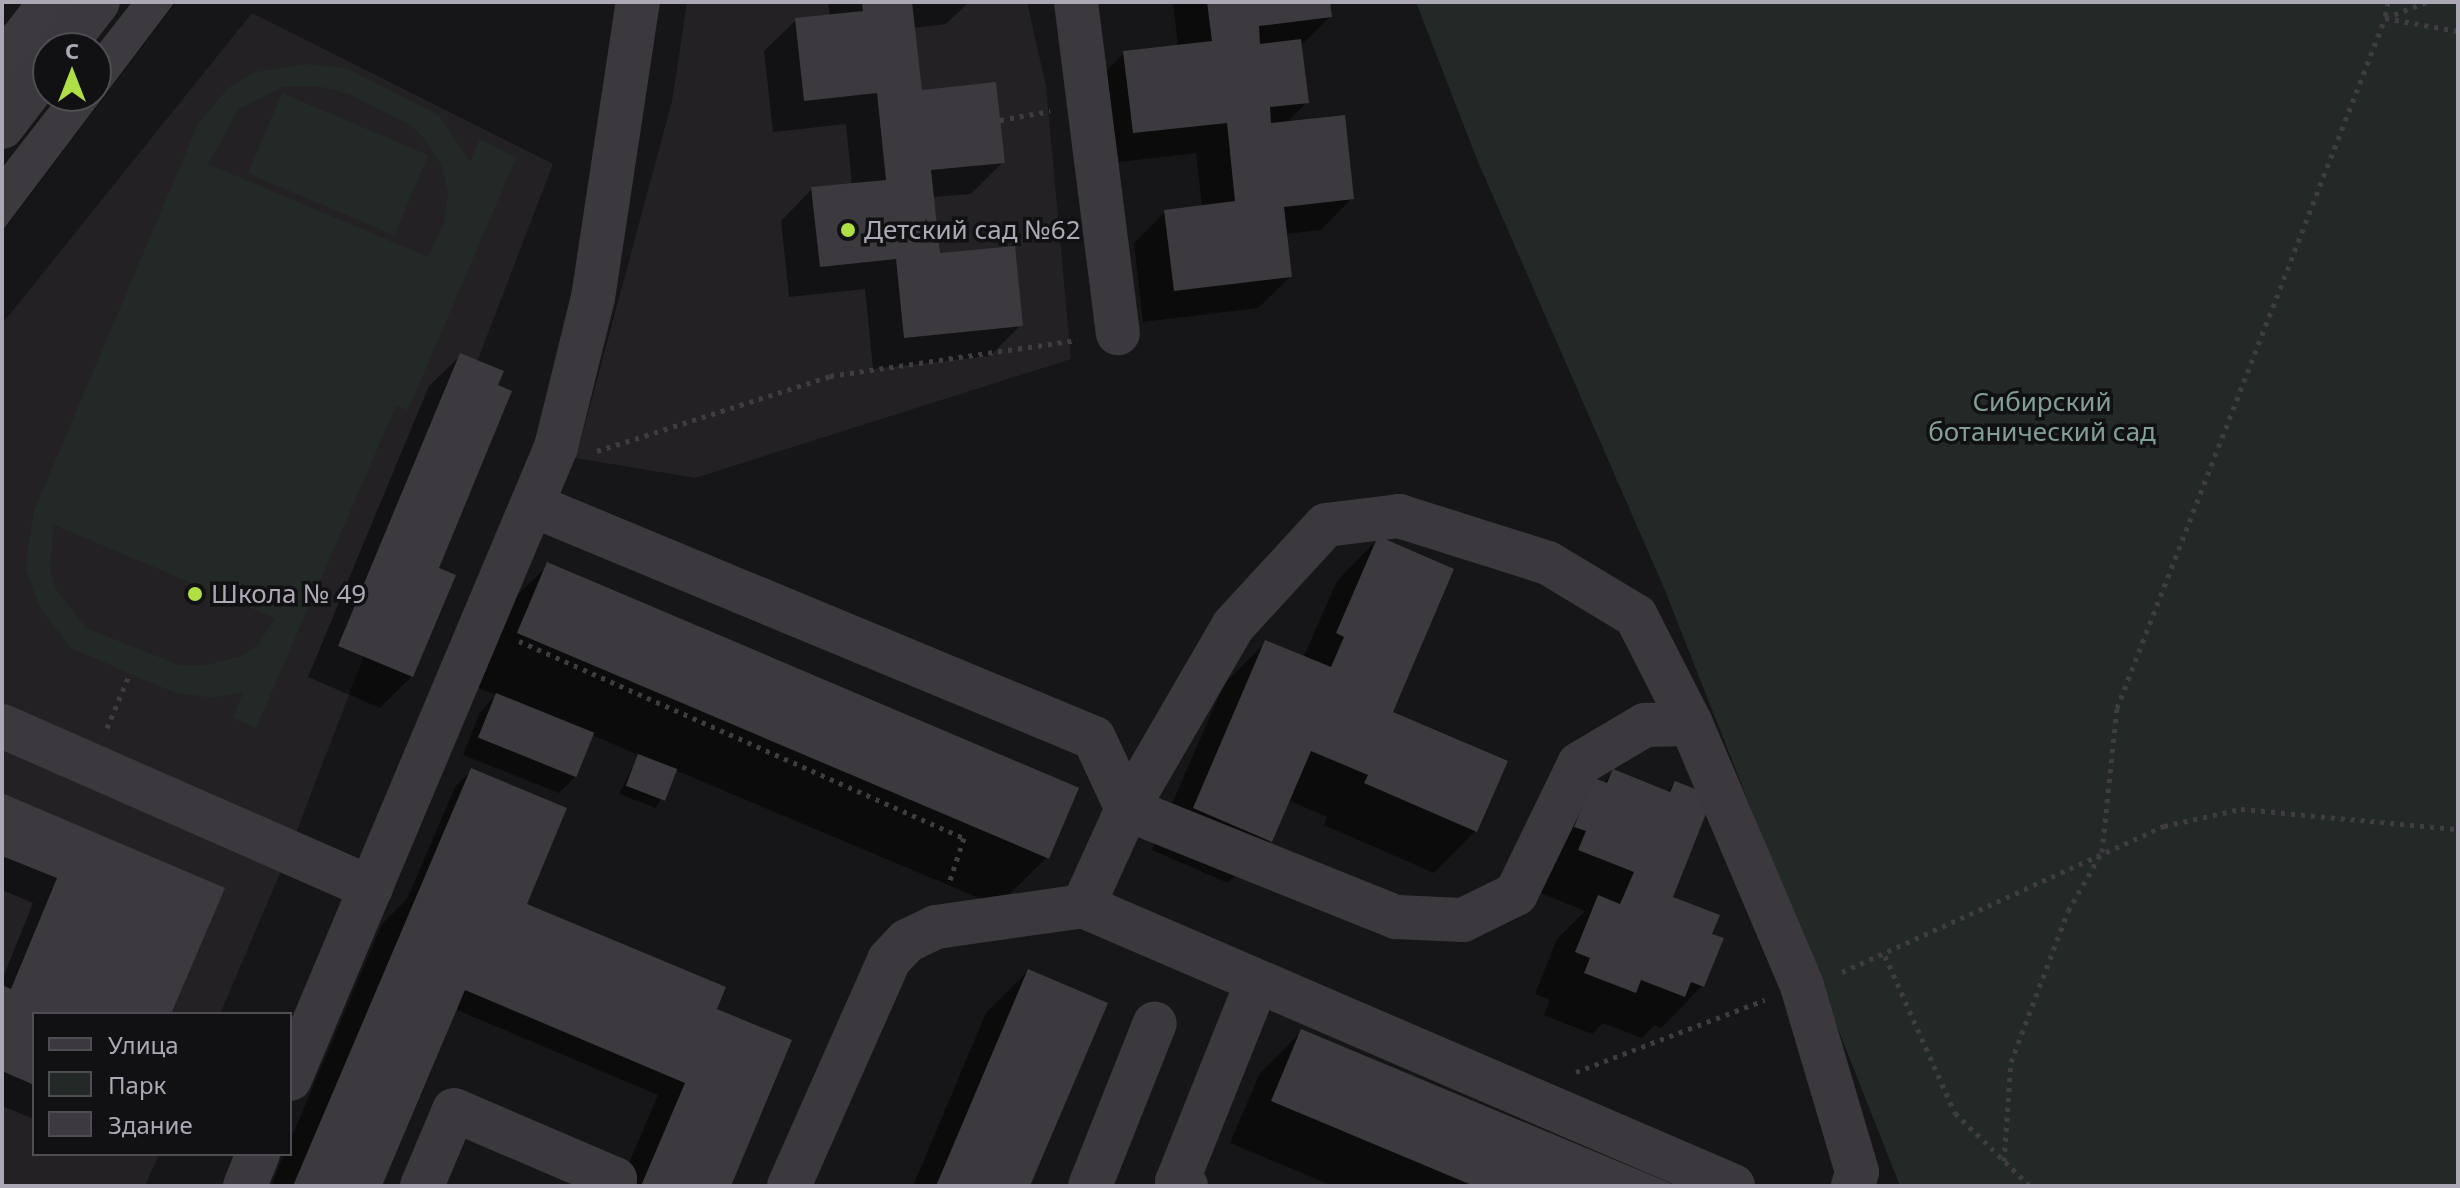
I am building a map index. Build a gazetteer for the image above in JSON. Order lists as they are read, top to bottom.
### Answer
{
  "parks": ["Сибирский ботанический сад"],
  "places": ["Детский сад №62", "Школа № 49"],
  "legend": ["Улица", "Парк", "Здание"],
  "north": "top"
}
